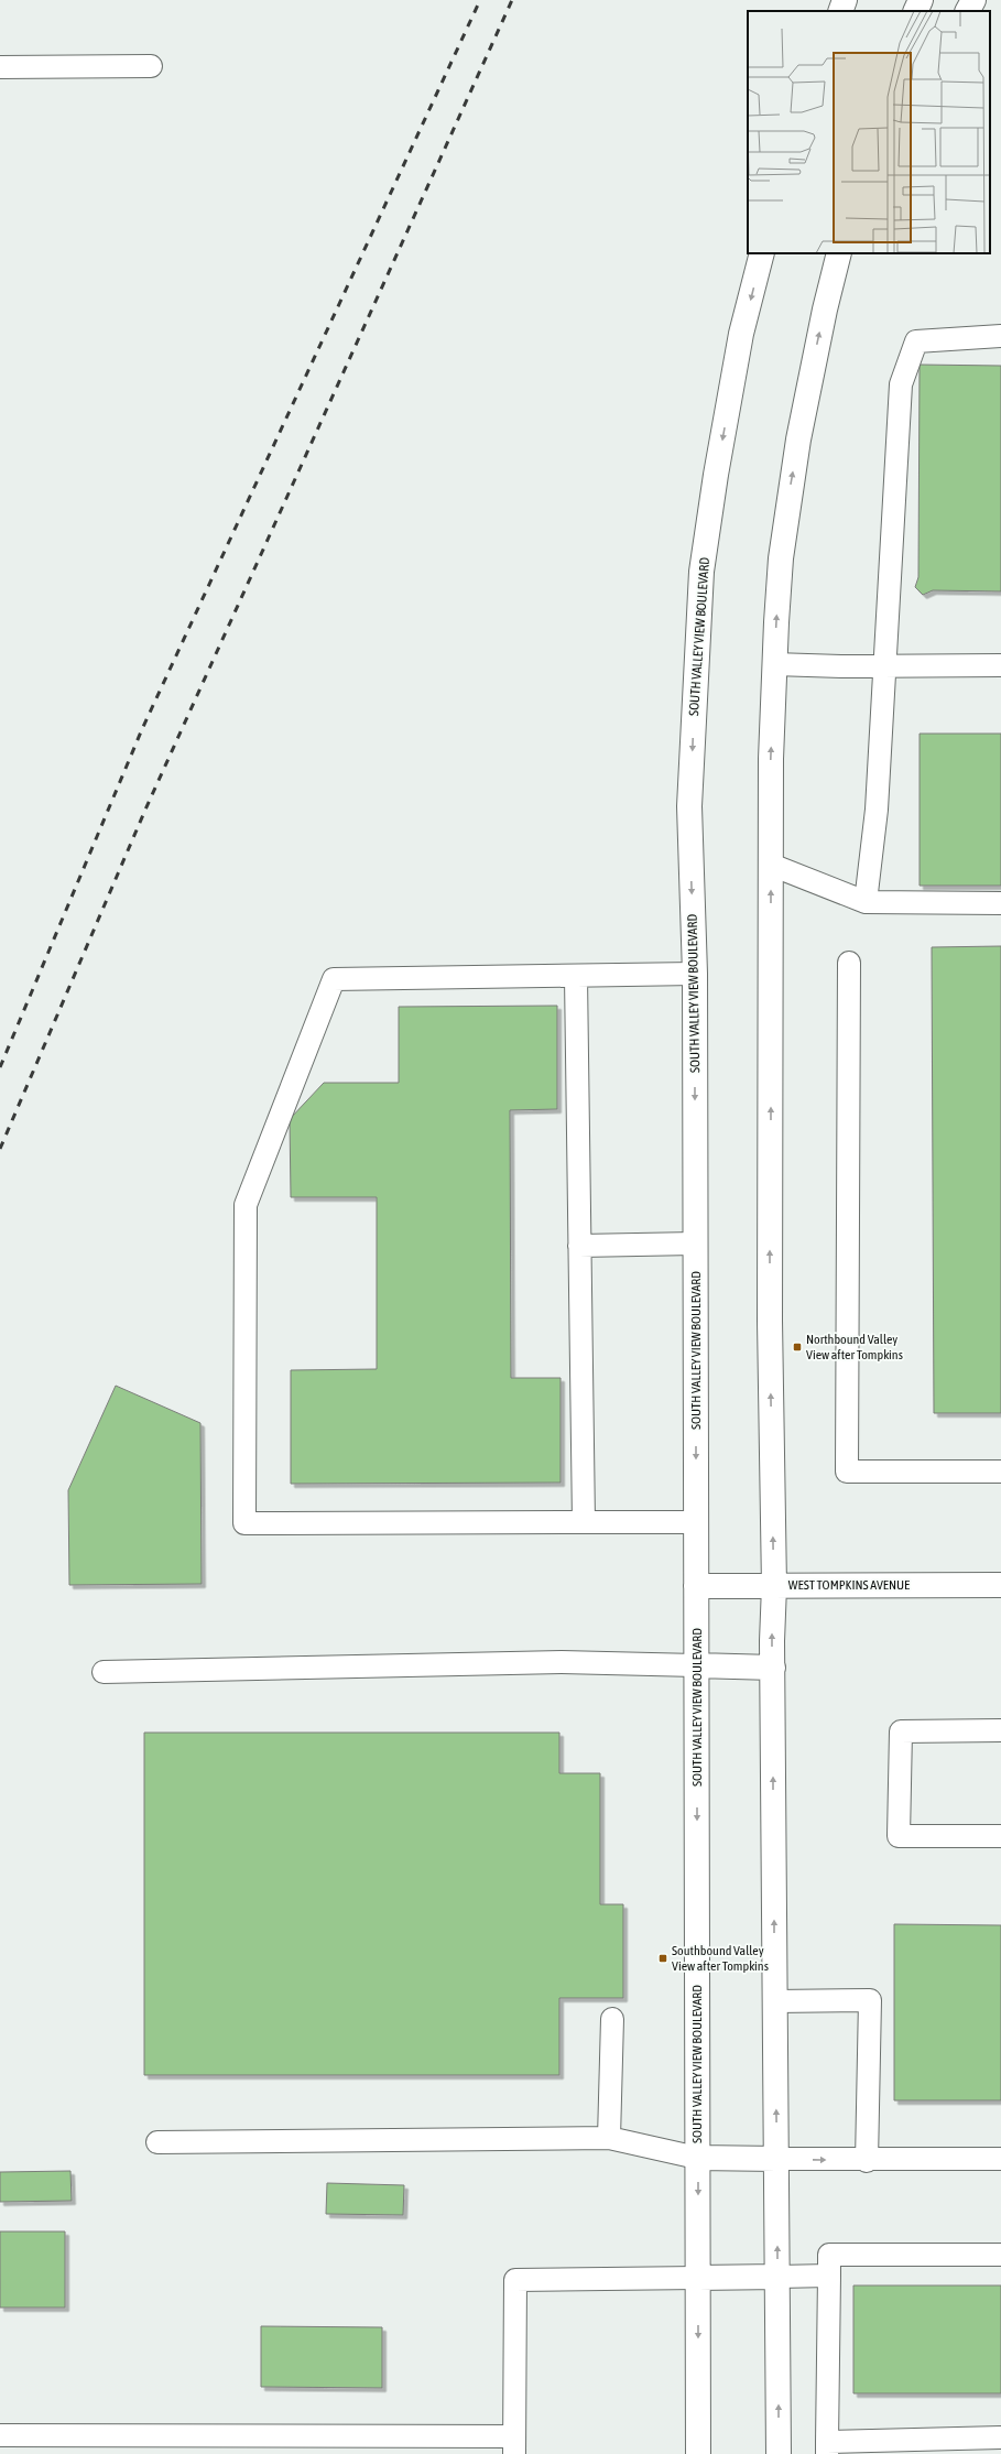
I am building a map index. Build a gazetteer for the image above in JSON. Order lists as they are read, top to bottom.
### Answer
{
  "streets": {
    "main road": ["SOUTH VALLEY VIEW BOULEVARD", "WEST TOMPKINS AVENUE"]
  },
  "crossings": [
    ["SOUTH VALLEY VIEW BOULEVARD", "WEST TOMPKINS AVENUE"]
  ],
  "places": {
    "transit": ["Northbound Valley View after Tompkins", "Southbound Valley View after Tompkins"]
  }
}
